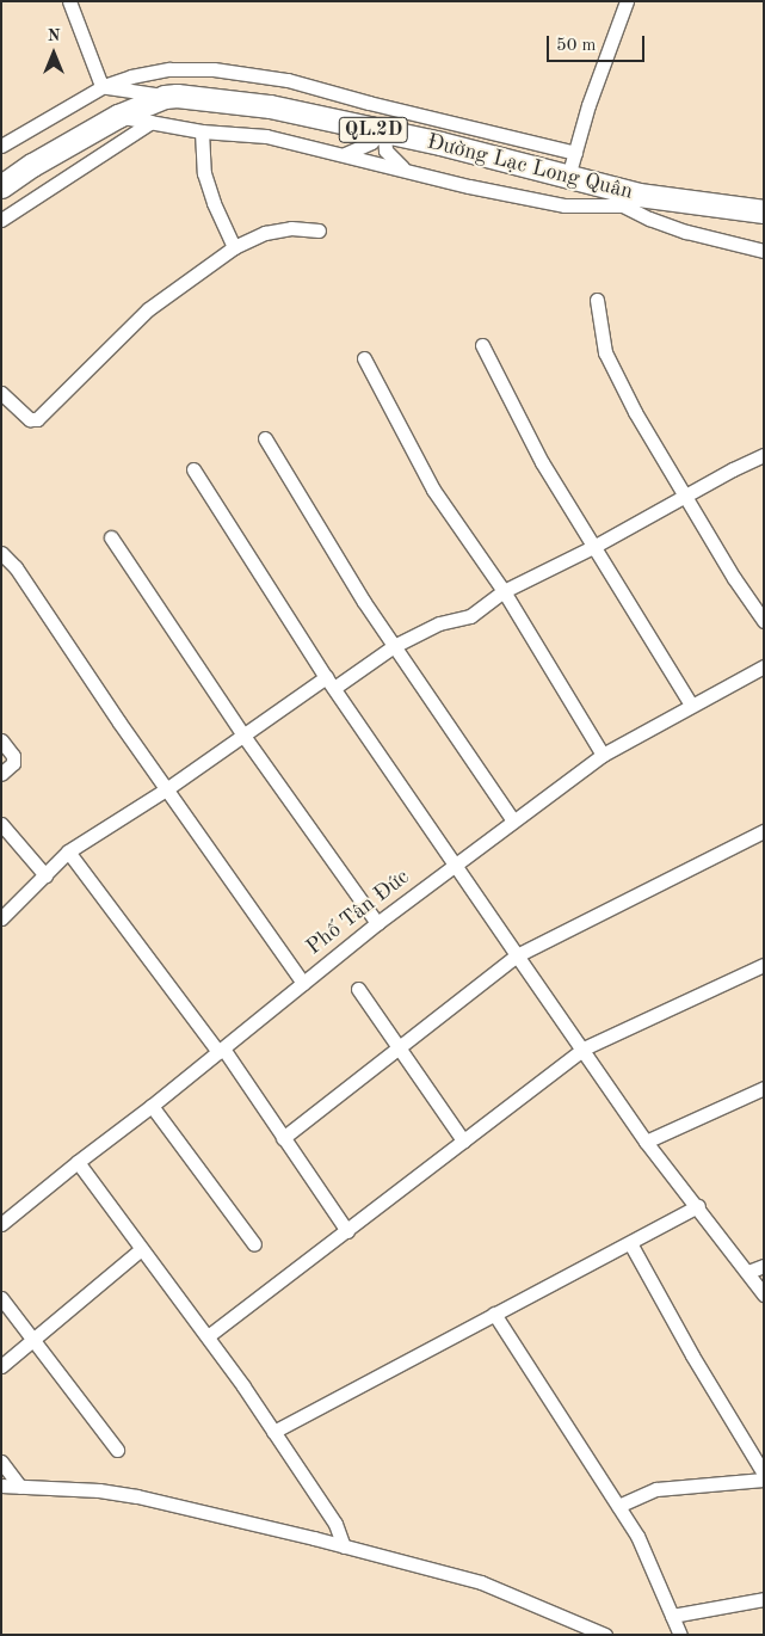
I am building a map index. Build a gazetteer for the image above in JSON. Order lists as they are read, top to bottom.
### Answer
{
  "streets": {
    "main road": ["QL.2D", "Đường Lạc Long Quân"],
    "street": ["Phố Tân Đức"]
  },
  "scale_bar": "50 m",
  "north": "top"
}
